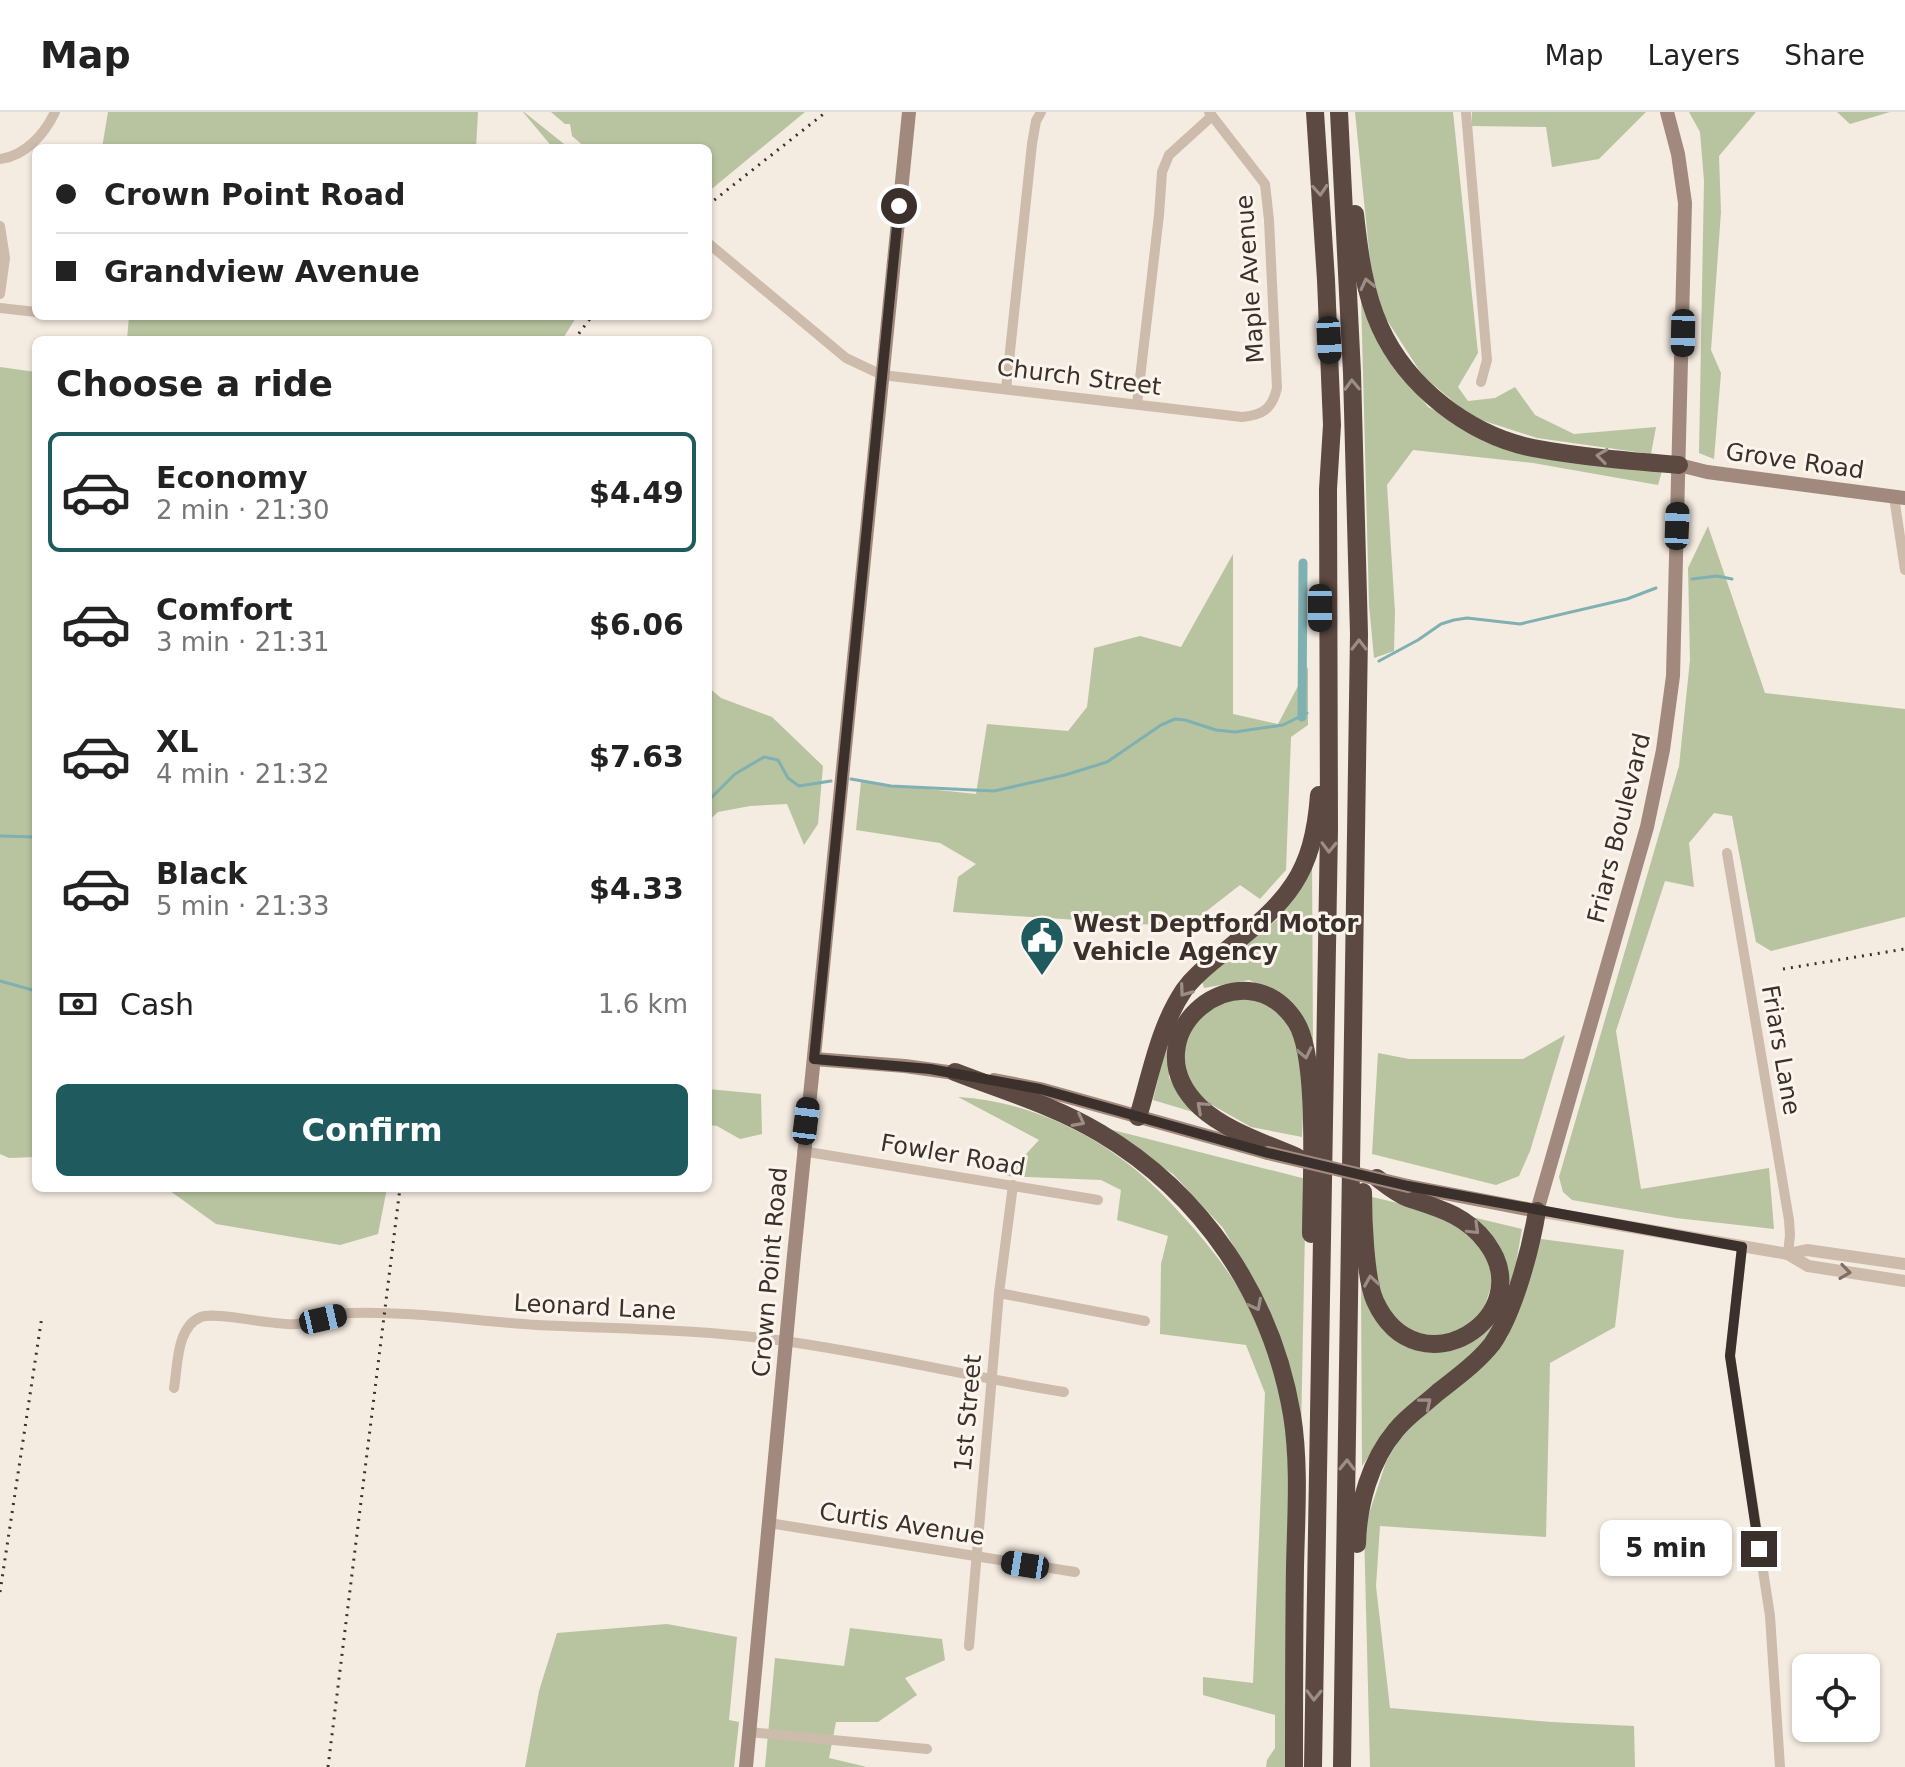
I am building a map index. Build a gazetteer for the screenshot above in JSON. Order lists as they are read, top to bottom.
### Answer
{
  "streets": {
    "main road": ["Grove Road", "Friars Boulevard", "Crown Point Road"],
    "street": [
      "Maple Avenue",
      "Church Street",
      "Friars Lane",
      "Fowler Road",
      "Leonard Lane",
      "1st Street",
      "Curtis Avenue"
    ]
  },
  "crossings": [
    ["Maple Avenue", "Church Street"],
    ["Church Street", "Crown Point Road"],
    ["Grove Road", "Friars Boulevard"],
    ["Fowler Road", "Crown Point Road"],
    ["Fowler Road", "1st Street"],
    ["Crown Point Road", "Leonard Lane"],
    ["Crown Point Road", "Curtis Avenue"],
    ["Leonard Lane", "1st Street"],
    ["1st Street", "Curtis Avenue"]
  ],
  "places": {
    "public building": ["West Deptford Motor Vehicle Agency"]
  },
  "page": {
    "header": "Map",
    "nav": ["Map", "Layers", "Share"],
    "banner": ["Crown Point Road", "Grandview Avenue"],
    "heading": "Choose a ride",
    "list": [
      {
        "name": "Economy",
        "note": "2 min · 21:30",
        "value": "$4.49"
      },
      {
        "name": "Comfort",
        "note": "3 min · 21:31",
        "value": "$6.06"
      },
      {
        "name": "XL",
        "note": "4 min · 21:32",
        "value": "$7.63"
      },
      {
        "name": "Black",
        "note": "5 min · 21:33",
        "value": "$4.33"
      }
    ],
    "pay": ["Cash", "1.6 km"],
    "buttons": "Confirm",
    "bubble": "5 min"
  }
}
